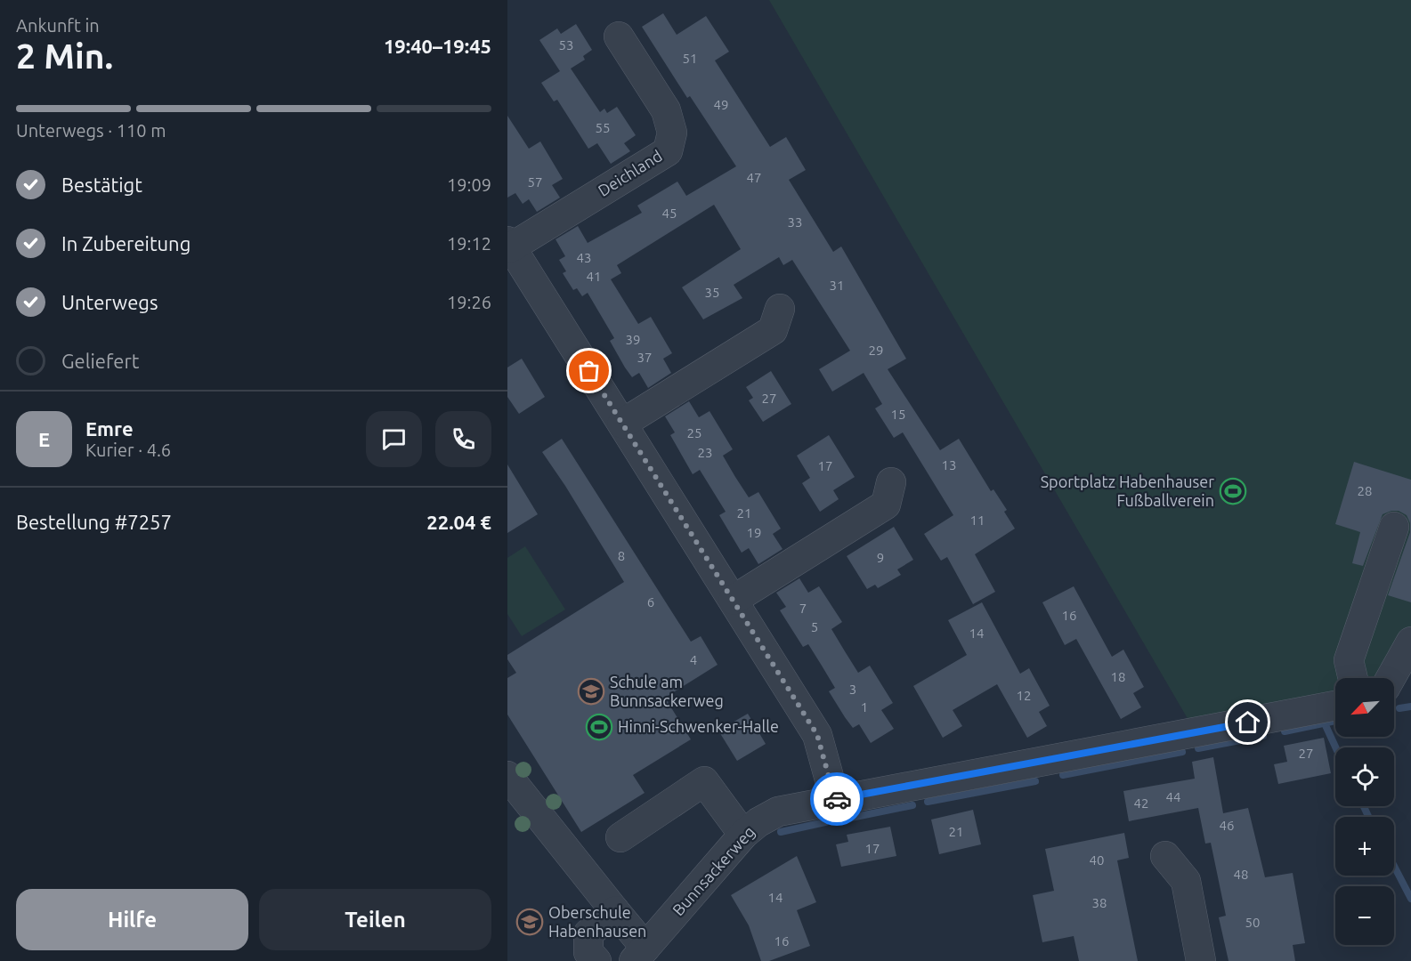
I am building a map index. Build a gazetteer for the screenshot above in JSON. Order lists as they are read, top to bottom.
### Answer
{
  "streets": {
    "street": ["Deichland", "Bunnsackerweg"]
  },
  "crossings": [
    ["Deichland", "Bunnsackerweg"]
  ],
  "places": {
    "sports": ["Sportplatz Habenhauser Fußballverein", "Hinni-Schwenker-Halle"],
    "school or university": ["Schule am Bunnsackerweg", "Oberschule Habenhausen"]
  },
  "house_numbers": [
    "53",
    "51",
    "49",
    "55",
    "47",
    "57",
    "45",
    "33",
    "43",
    "41",
    "31",
    "35",
    "39",
    "29",
    "37",
    "27",
    "15",
    "25",
    "23",
    "13",
    "17",
    "28",
    "21",
    "11",
    "19",
    "8",
    "9",
    "6",
    "7",
    "16",
    "5",
    "14",
    "4",
    "18",
    "3",
    "12",
    "1",
    "27",
    "44",
    "42",
    "46",
    "21",
    "17",
    "40",
    "48",
    "14",
    "38",
    "50",
    "16"
  ],
  "north": "bottom left",
  "page": {
    "heading": ["2 Min.", "Ankunft in", "19:40–19:45"],
    "panel": [
      "Emre",
      "Kurier · 4.6",
      "Bestellung #7257",
      "22.04 €"
    ],
    "bar": "Unterwegs · 110 m",
    "list": [
      ["Bestätigt", "19:09"],
      ["In Zubereitung", "19:12"],
      ["Unterwegs", "19:26"],
      "Geliefert"
    ],
    "round": "E",
    "map_buttons": ["+", "−"],
    "buttons": ["Hilfe", "Teilen"]
  }
}
